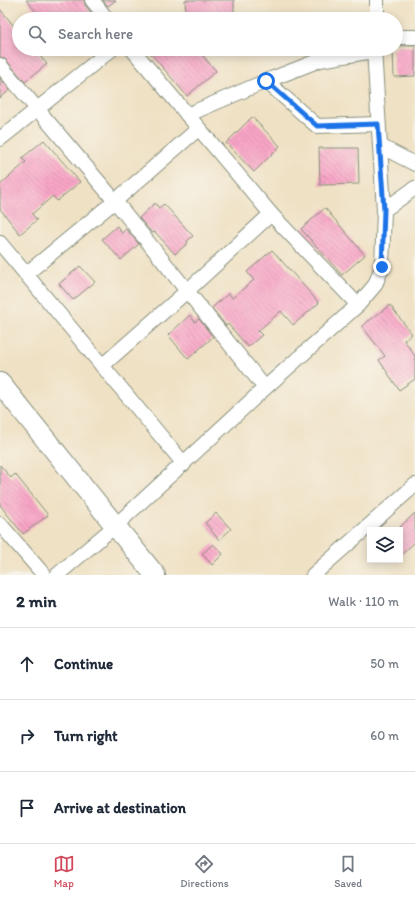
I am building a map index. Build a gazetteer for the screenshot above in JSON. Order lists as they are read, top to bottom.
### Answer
{
  "page": {
    "search": "Search here",
    "heading": ["2 min", "Walk · 110 m"],
    "list": [
      ["Continue", "50 m"],
      ["Turn right", "60 m"],
      "Arrive at destination"
    ],
    "nav": ["Map", "Directions", "Saved"]
  }
}
